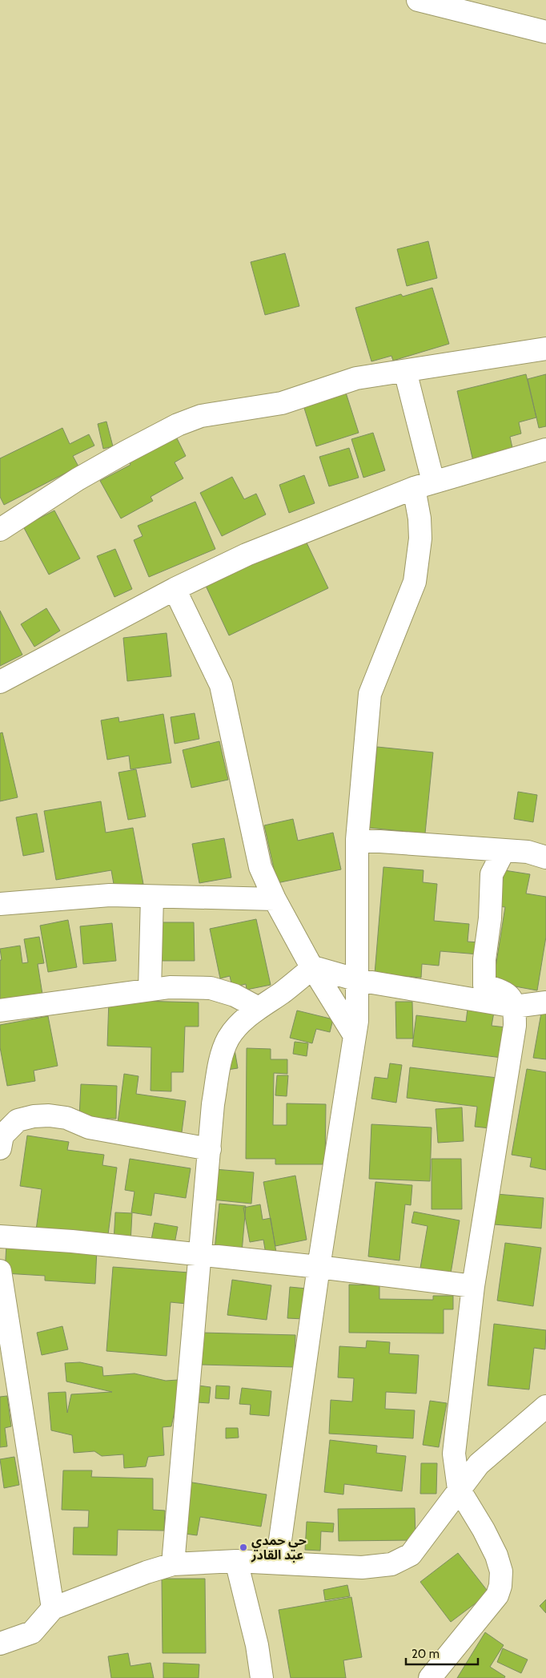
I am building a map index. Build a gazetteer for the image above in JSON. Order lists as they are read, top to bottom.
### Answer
{
  "places": ["حي حمدي عبد القادر"],
  "scale_bar": "20 m"
}
